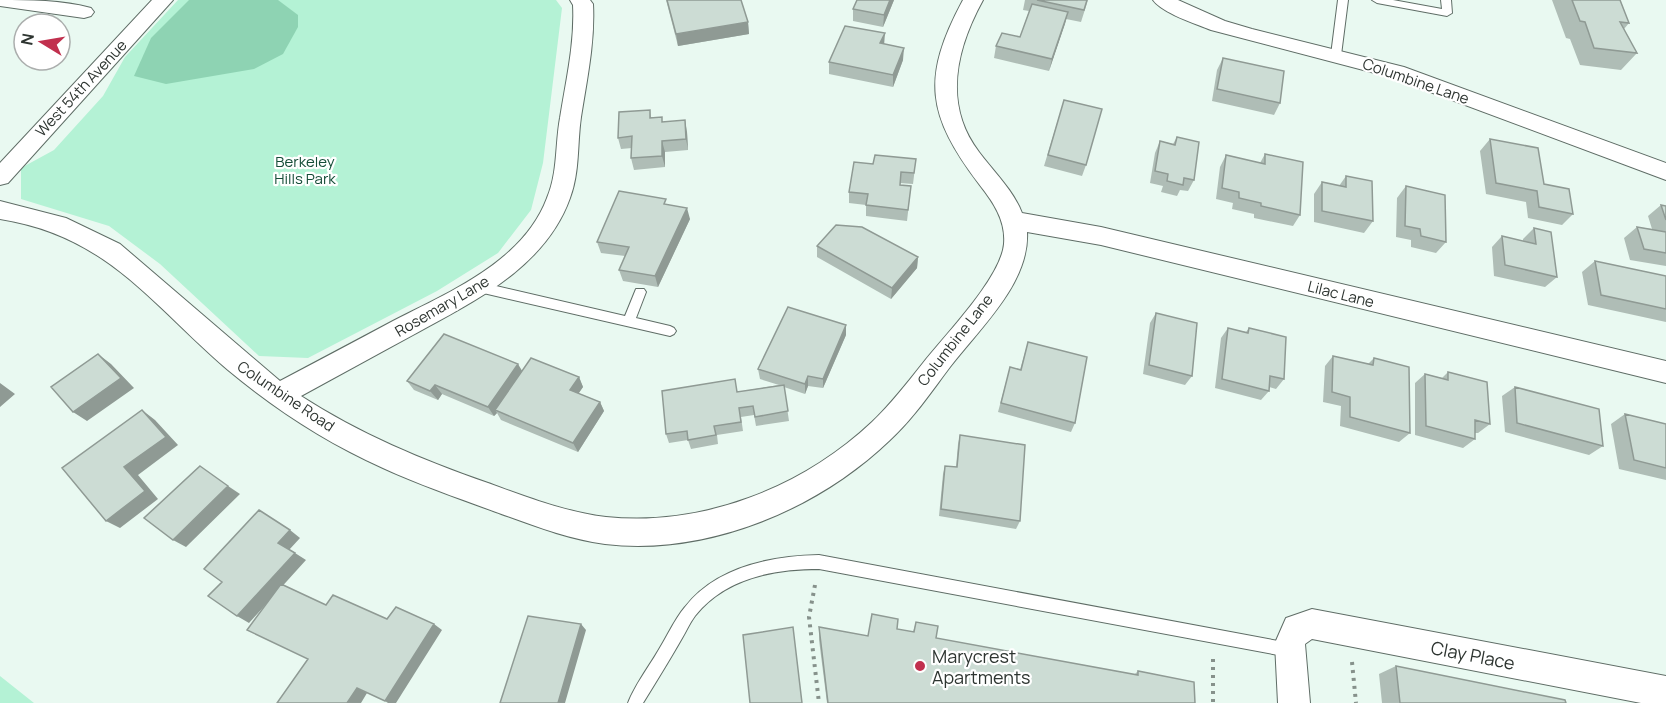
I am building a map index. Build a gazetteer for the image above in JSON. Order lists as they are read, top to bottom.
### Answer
{
  "streets": {
    "street": [
      "Columbine Lane",
      "West 54th Avenue",
      "Lilac Lane",
      "Rosemary Lane",
      "Columbine Road",
      "Clay Place"
    ]
  },
  "crossings": [
    ["Columbine Lane", "Lilac Lane"],
    ["Columbine Lane", "Columbine Road"],
    ["Rosemary Lane", "Columbine Road"]
  ],
  "parks": ["Berkeley Hills Park"],
  "places": ["Marycrest Apartments"],
  "north": "left"
}
